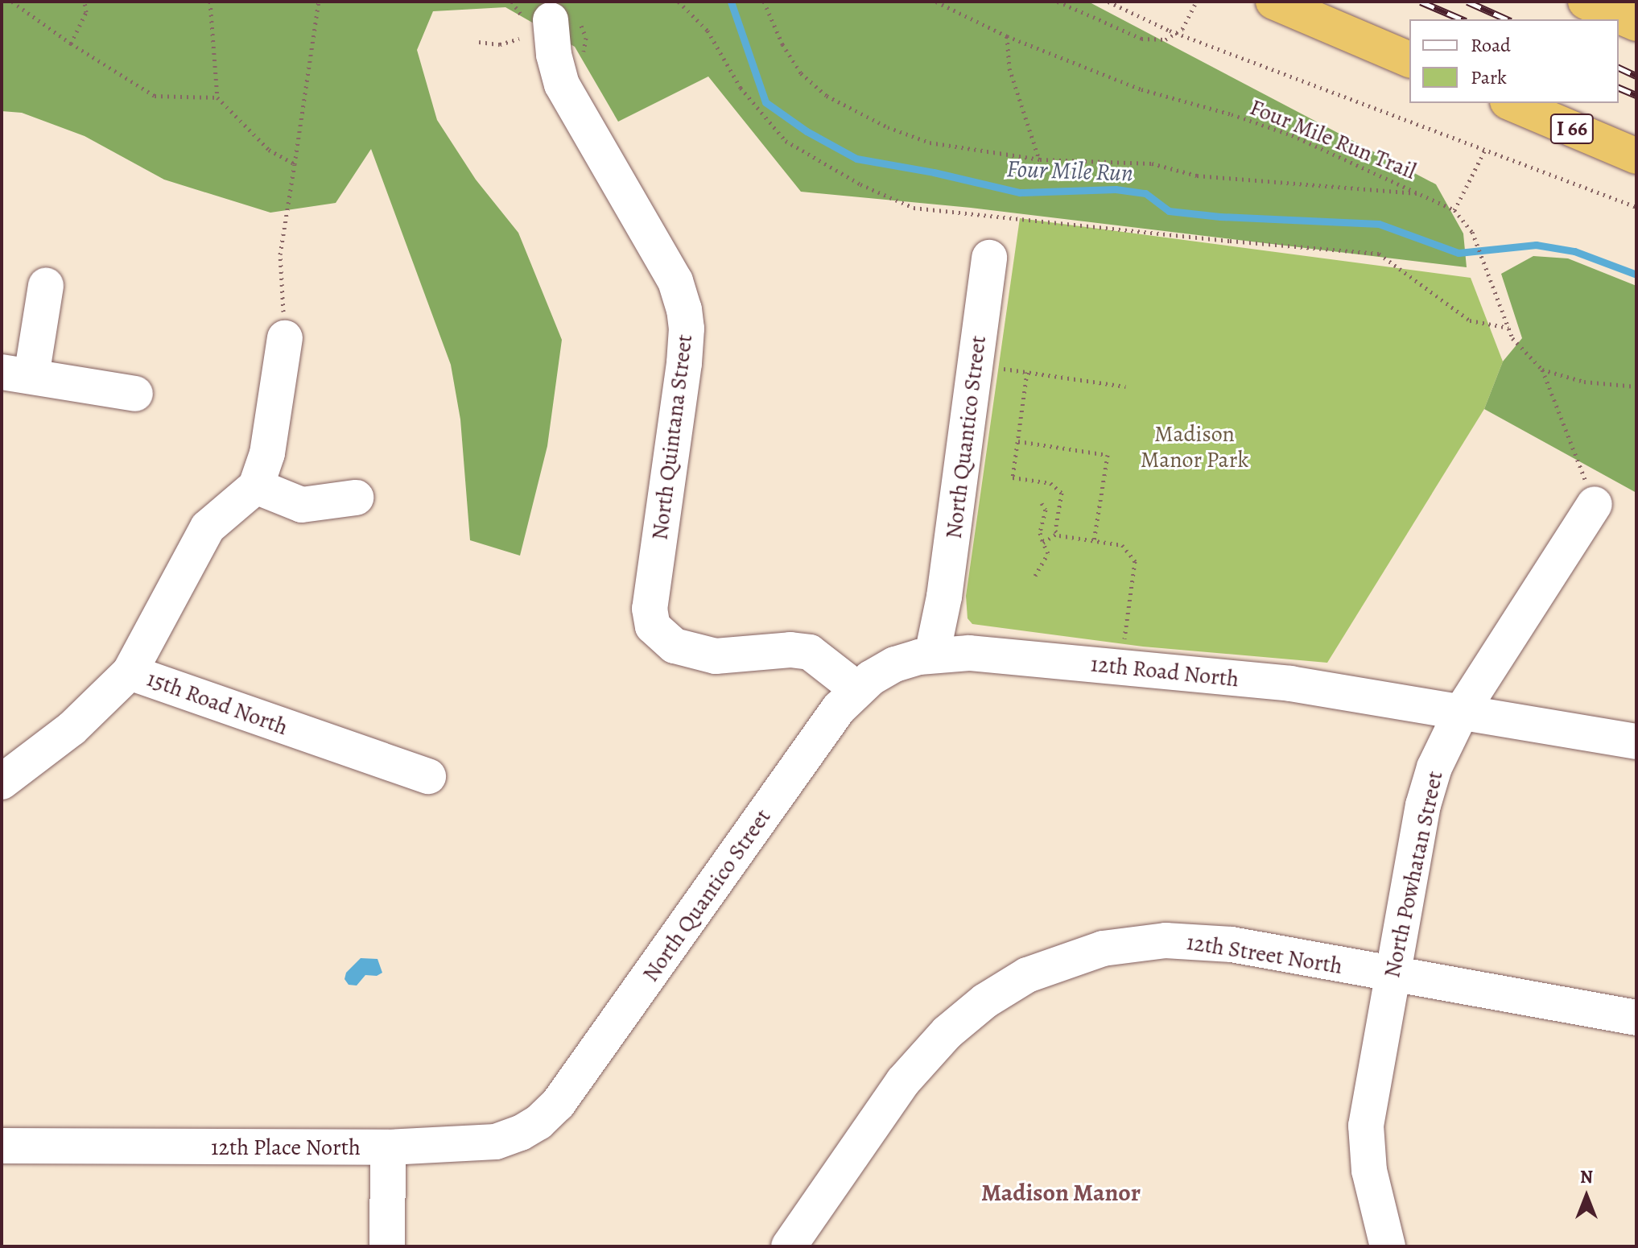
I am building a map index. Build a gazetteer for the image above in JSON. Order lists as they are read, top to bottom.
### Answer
{
  "streets": {
    "highway": ["I 66"],
    "street": [
      "North Quintana Street",
      "North Quantico Street",
      "12th Road North",
      "15th Road North",
      "North Powhatan Street",
      "12th Street North",
      "12th Place North"
    ],
    "path": ["Four Mile Run Trail"]
  },
  "crossings": [
    ["North Quintana Street", "North Quantico Street"],
    ["North Quintana Street", "12th Road North"],
    ["North Quantico Street", "12th Road North"],
    ["North Quantico Street", "12th Place North"],
    ["12th Road North", "North Powhatan Street"],
    ["North Powhatan Street", "12th Street North"]
  ],
  "districts": ["Madison Manor"],
  "water": ["Four Mile Run"],
  "parks": ["Madison Manor Park"],
  "legend": ["Road", "Park"],
  "north": "top"
}
